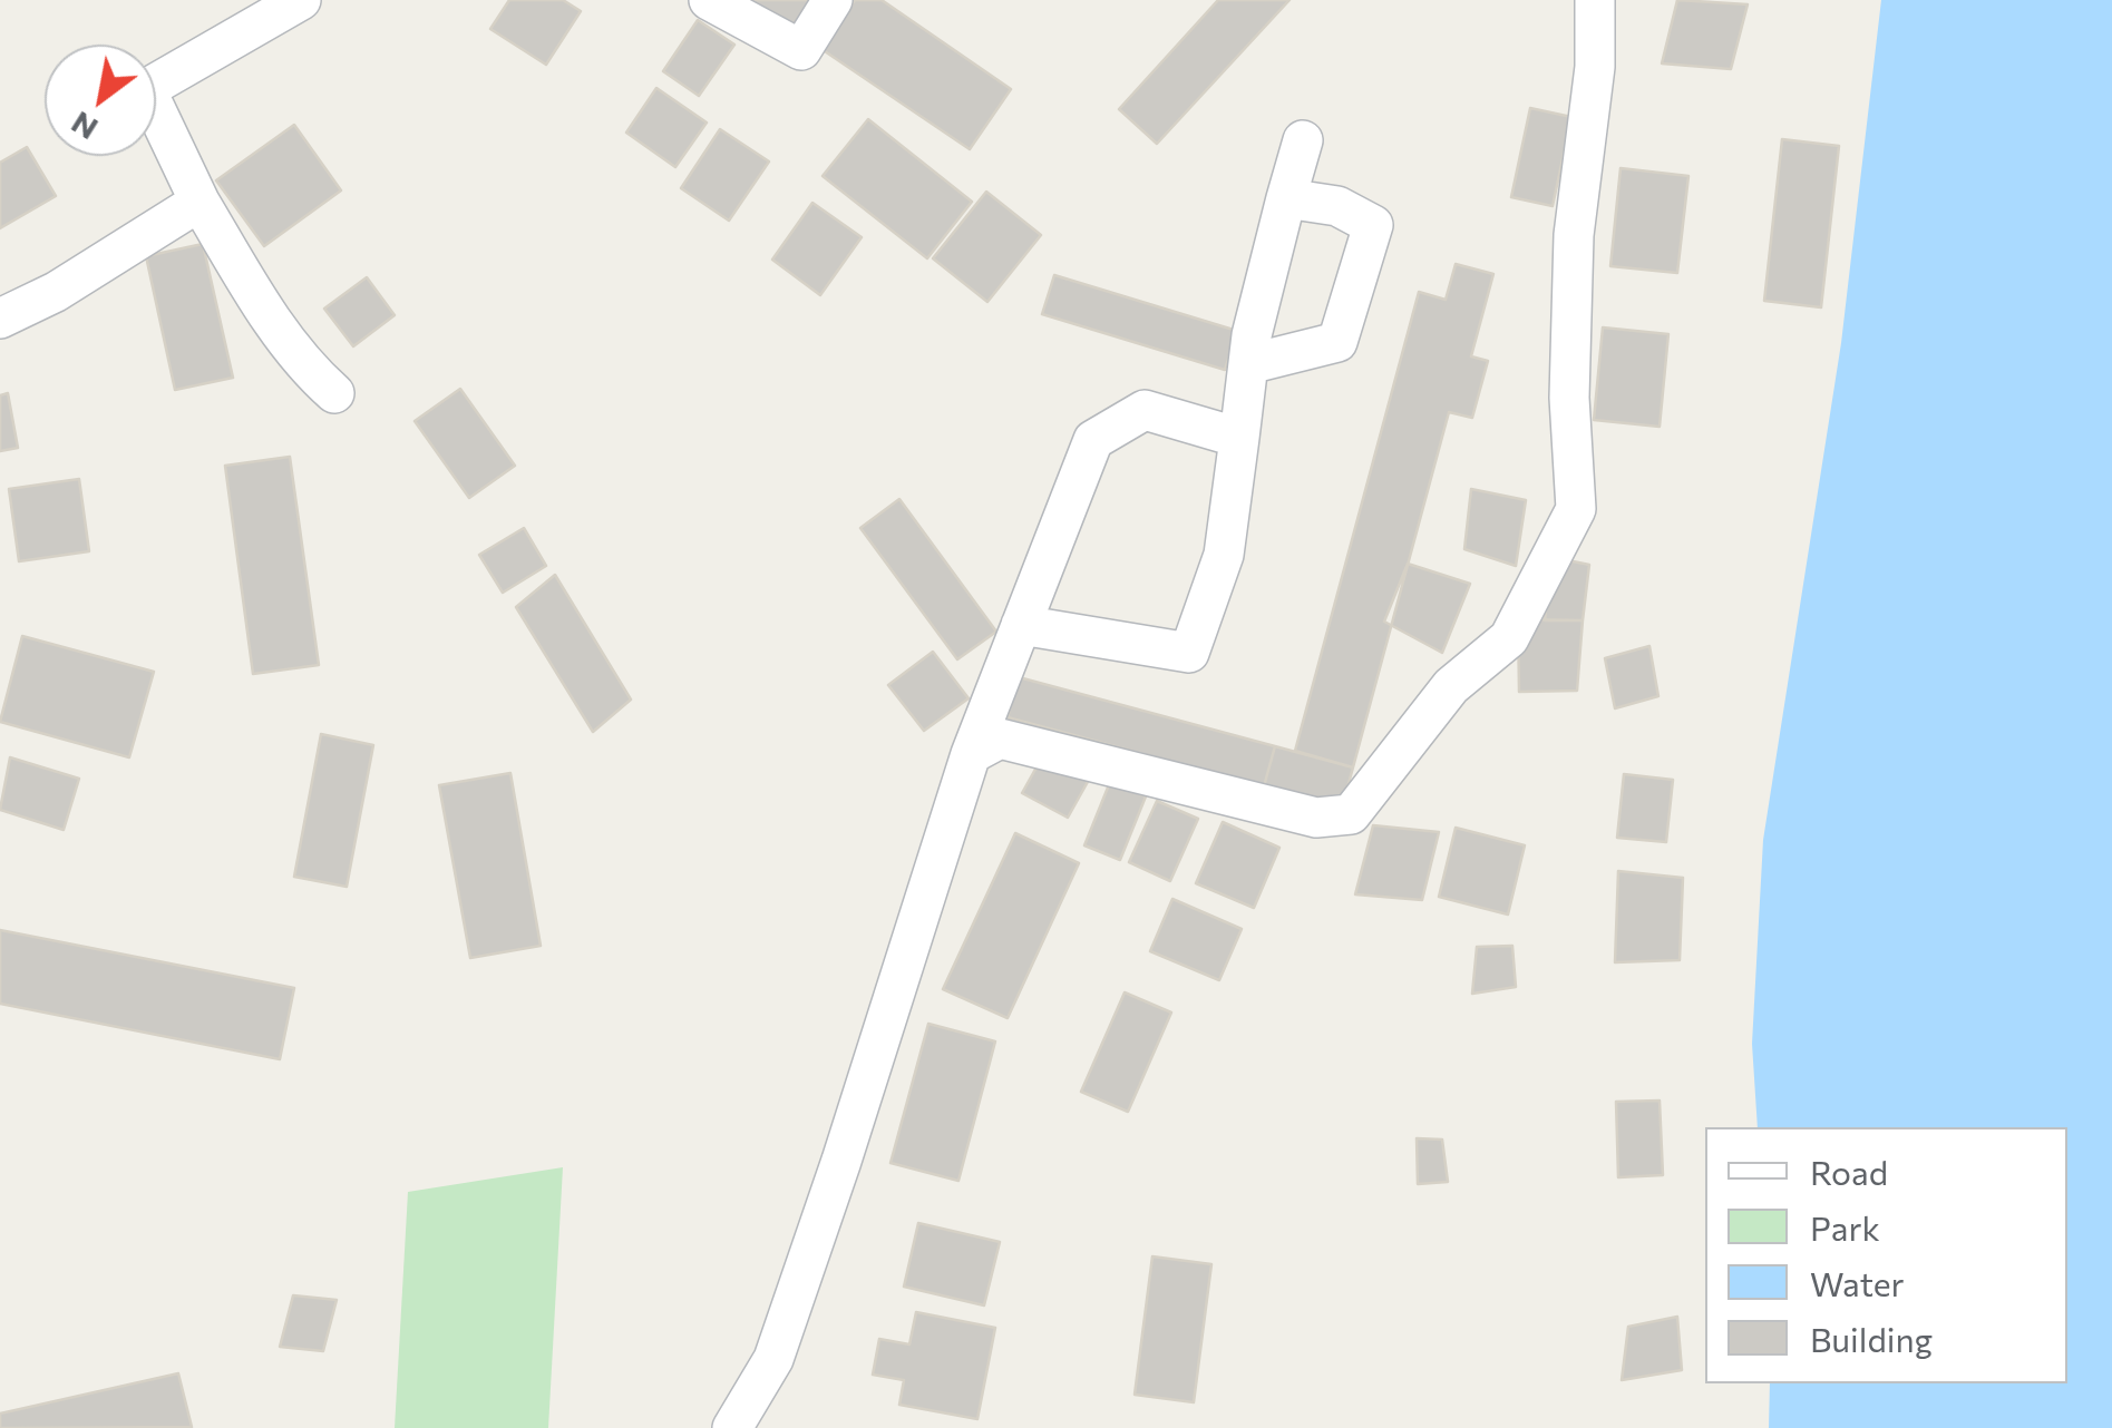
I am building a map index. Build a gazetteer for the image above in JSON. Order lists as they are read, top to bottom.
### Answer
{
  "legend": [
    "Road",
    "Park",
    "Water",
    "Building"
  ],
  "north": "bottom left"
}
